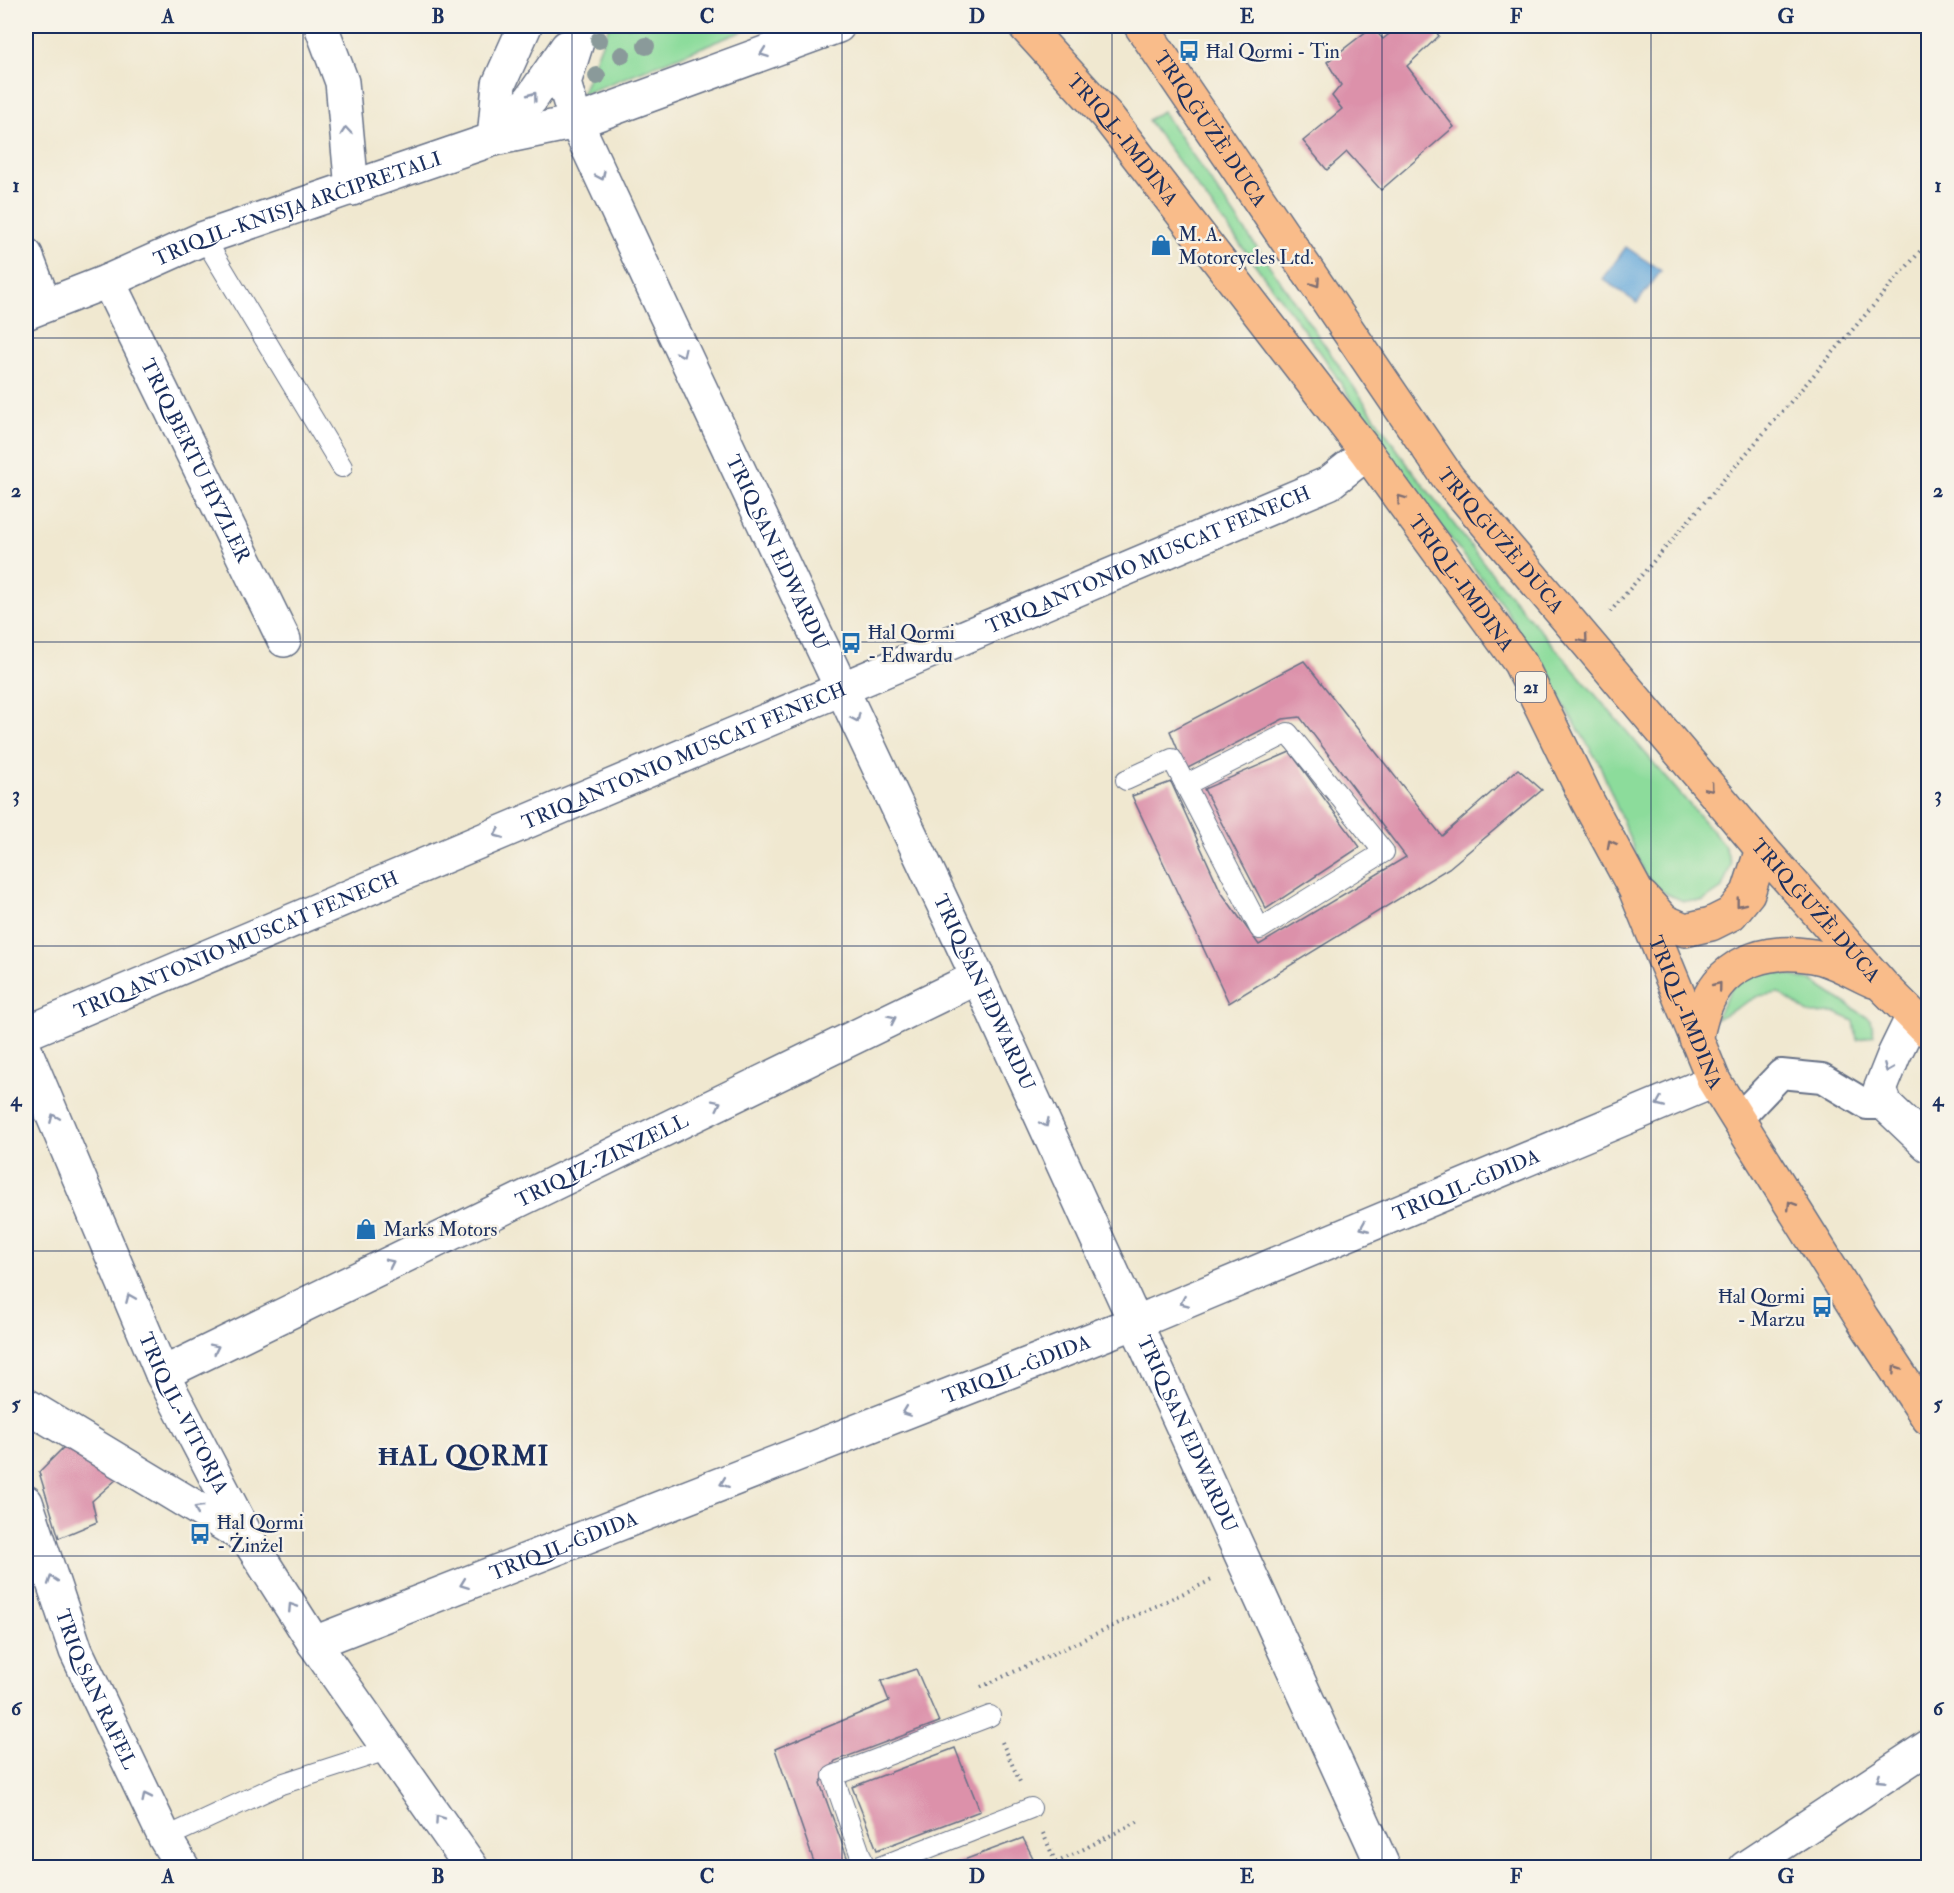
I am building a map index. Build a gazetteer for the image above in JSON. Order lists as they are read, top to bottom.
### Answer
{
  "streets": {
    "highway": ["TRIQ ĠUŻÈ DUCA", "TRIQ L-IMDINA", "21"],
    "street": [
      "TRIQ IL-KNISJA ARĊIPRETALI",
      "TRIQ BERTU HYZLER",
      "TRIQ SAN EDWARDU",
      "TRIQ ANTONIO MUSCAT FENECH",
      "TRIQ IZ-ZINZELL",
      "TRIQ IL-ĠDIDA",
      "TRIQ IL-VITORJA",
      "TRIQ SAN RAFEL"
    ]
  },
  "crossings": [
    ["TRIQ L-IMDINA", "TRIQ ANTONIO MUSCAT FENECH"],
    ["TRIQ L-IMDINA", "TRIQ IL-ĠDIDA"],
    ["TRIQ IL-KNISJA ARĊIPRETALI", "TRIQ BERTU HYZLER"],
    ["TRIQ IL-KNISJA ARĊIPRETALI", "TRIQ SAN EDWARDU"],
    ["TRIQ SAN EDWARDU", "TRIQ ANTONIO MUSCAT FENECH"],
    ["TRIQ SAN EDWARDU", "TRIQ IZ-ZINZELL"],
    ["TRIQ SAN EDWARDU", "TRIQ IL-ĠDIDA"],
    ["TRIQ IZ-ZINZELL", "TRIQ IL-VITORJA"],
    ["TRIQ IL-ĠDIDA", "TRIQ IL-VITORJA"]
  ],
  "one_way": [
    "TRIQ ĠUŻÈ DUCA",
    "TRIQ L-IMDINA",
    "TRIQ SAN EDWARDU",
    "TRIQ ANTONIO MUSCAT FENECH",
    "TRIQ IZ-ZINZELL",
    "TRIQ IL-ĠDIDA",
    "TRIQ IL-VITORJA",
    "TRIQ SAN RAFEL"
  ],
  "districts": ["ĦAL QORMI"],
  "places": {
    "bus stop": [
      "Ħal Qormi - Tin",
      "Ħal Qormi - Edwardu",
      "Ħal Qormi - Marzu",
      "Ħal Qormi - Żinżel"
    ],
    "shop": ["M. A. Motorcycles Ltd.", "Marks Motors"]
  },
  "grid": {
    "columns": [
      "A",
      "B",
      "C",
      "D",
      "E",
      "F",
      "G"
    ],
    "rows": [
      "1",
      "2",
      "3",
      "4",
      "5",
      "6"
    ]
  }
}
